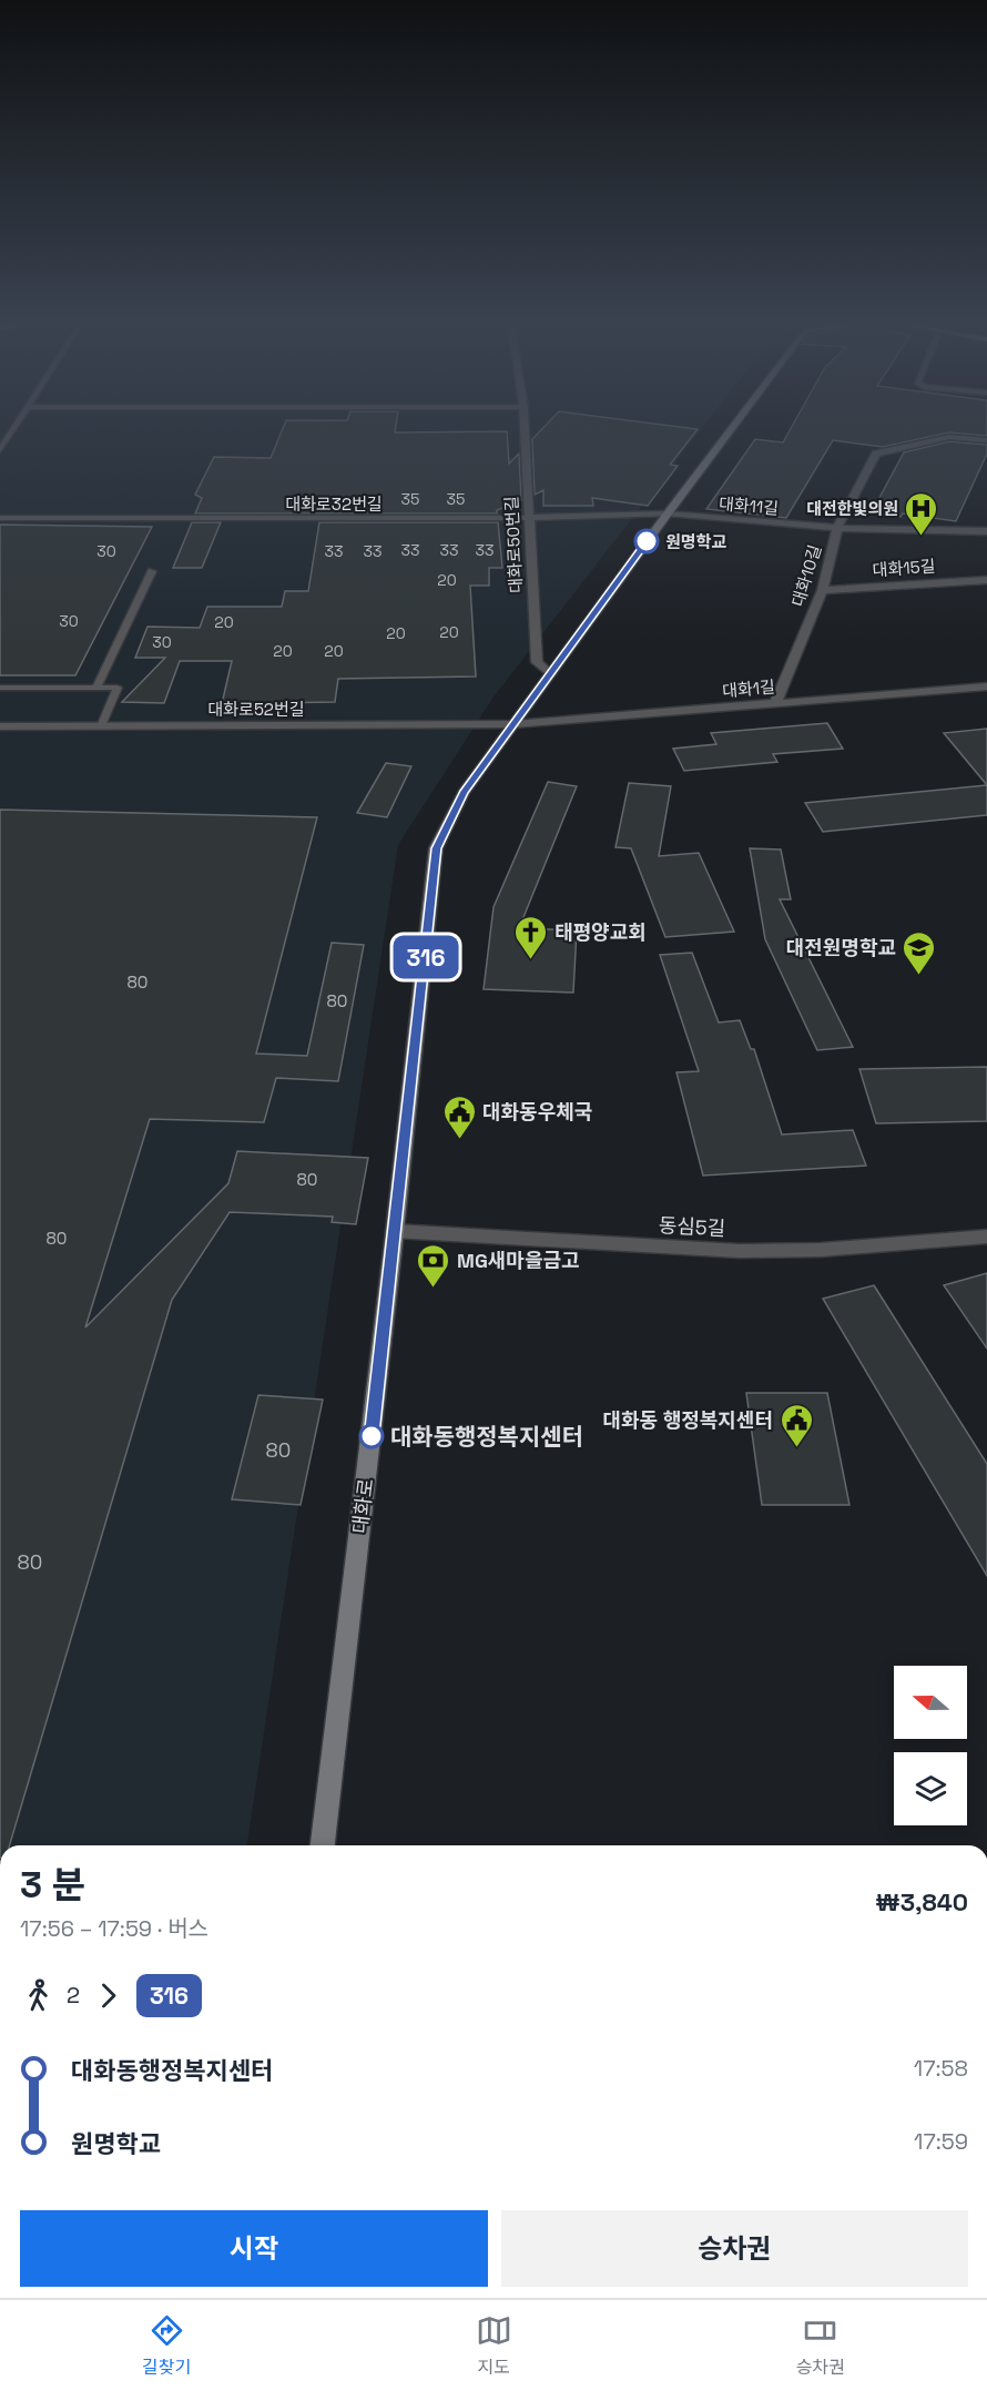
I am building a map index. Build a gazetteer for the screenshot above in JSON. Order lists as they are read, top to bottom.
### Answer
{
  "streets": {
    "main road": ["대화로"],
    "street": [
      "대화로32번길",
      "대화11길",
      "대화로50번길",
      "대화15길",
      "대화10길",
      "대화1길",
      "대화로52번길",
      "동심5길"
    ]
  },
  "crossings": [
    ["대화로32번길", "대화11길"],
    ["대화로32번길", "대화로50번길"],
    ["대화로32번길", "대화로"],
    ["대화11길", "대화10길"],
    ["대화11길", "대화로"],
    ["대화로50번길", "대화로"],
    ["대화15길", "대화10길"],
    ["대화10길", "대화1길"],
    ["대화1길", "대화로52번길"],
    ["대화1길", "대화로"],
    ["대화로52번길", "대화로"],
    ["동심5길", "대화로"]
  ],
  "places": {
    "hospital": ["대전한빛의원"],
    "other": ["원명학교", "대화동행정복지센터"],
    "church": ["태평양교회"],
    "school or university": ["대전원명학교"],
    "public building": ["대화동우체국", "대화동 행정복지센터"],
    "bank": ["MG새마을금고"]
  },
  "lines": ["bus line 316"],
  "house_numbers": [
    "35",
    "35",
    "33",
    "33",
    "33",
    "30",
    "33",
    "33",
    "20",
    "30",
    "20",
    "20",
    "20",
    "30",
    "20",
    "20",
    "80",
    "80",
    "80",
    "80",
    "80",
    "80"
  ],
  "north": "left",
  "page": {
    "on_map": "316",
    "heading": ["3 분", "17:56 – 17:59 · 버스", "₩3,840"],
    "legs": ["2", "316"],
    "list": [
      {
        "name": "대화동행정복지센터",
        "value": "17:58"
      },
      {
        "name": "원명학교",
        "value": "17:59"
      }
    ],
    "buttons": ["시작", "승차권"],
    "tabs": ["길찾기", "지도", "승차권"]
  }
}
